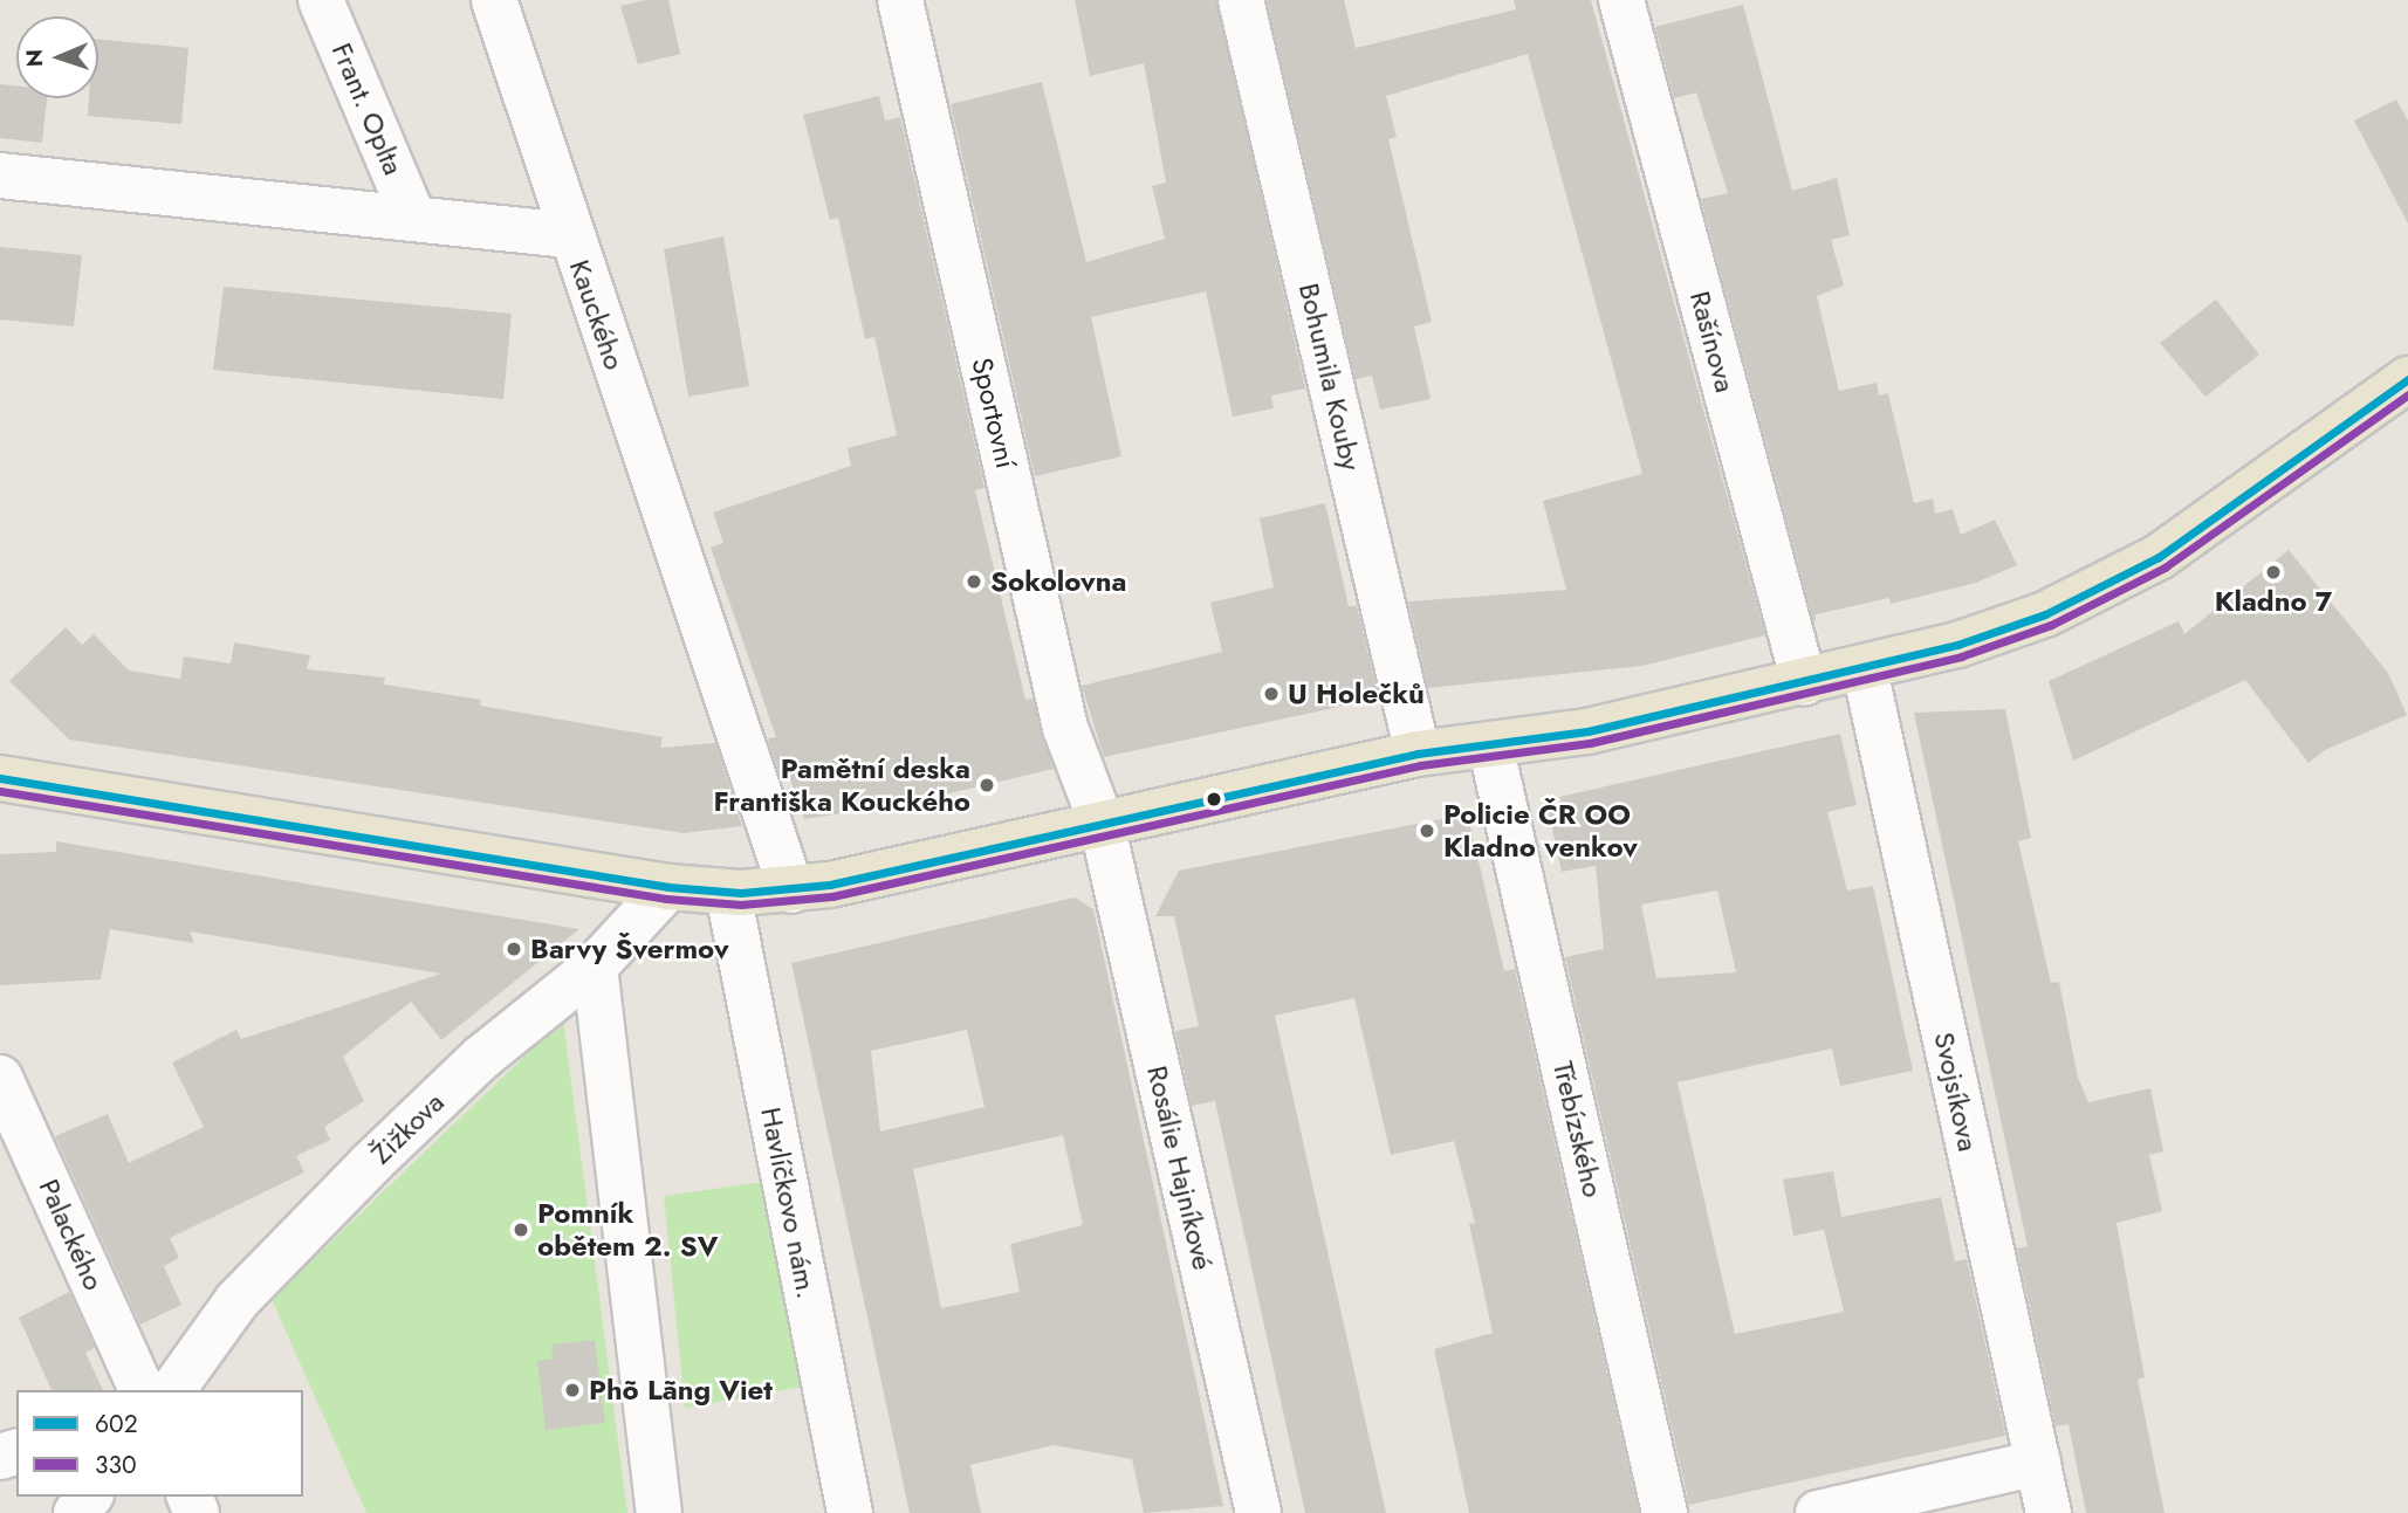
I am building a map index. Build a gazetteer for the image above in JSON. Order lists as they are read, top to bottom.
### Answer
{
  "streets": {
    "street": [
      "Frant. Oplta",
      "Kauckého",
      "Rašínova",
      "Bohumila Kouby",
      "Sportovní",
      "Svojsíkova",
      "Žižkova",
      "Třebízského",
      "Rosálie Hajníkové",
      "Havlíčkovo nám.",
      "Palackého"
    ]
  },
  "crossings": [
    ["Frant. Oplta", "Kauckého"],
    ["Sportovní", "Rosálie Hajníkové"]
  ],
  "places": [
    "Kladno 7",
    "Sokolovna",
    "U Holečků",
    "Pamětní deska Františka Kouckého",
    "Policie ČR OO Kladno venkov",
    "Barvy Švermov",
    "Pomník obětem 2. SV",
    "Phõ Lãng Viet"
  ],
  "lines": ["transit line 602", "transit line 330"],
  "legend": ["602", "330"],
  "north": "left"
}
